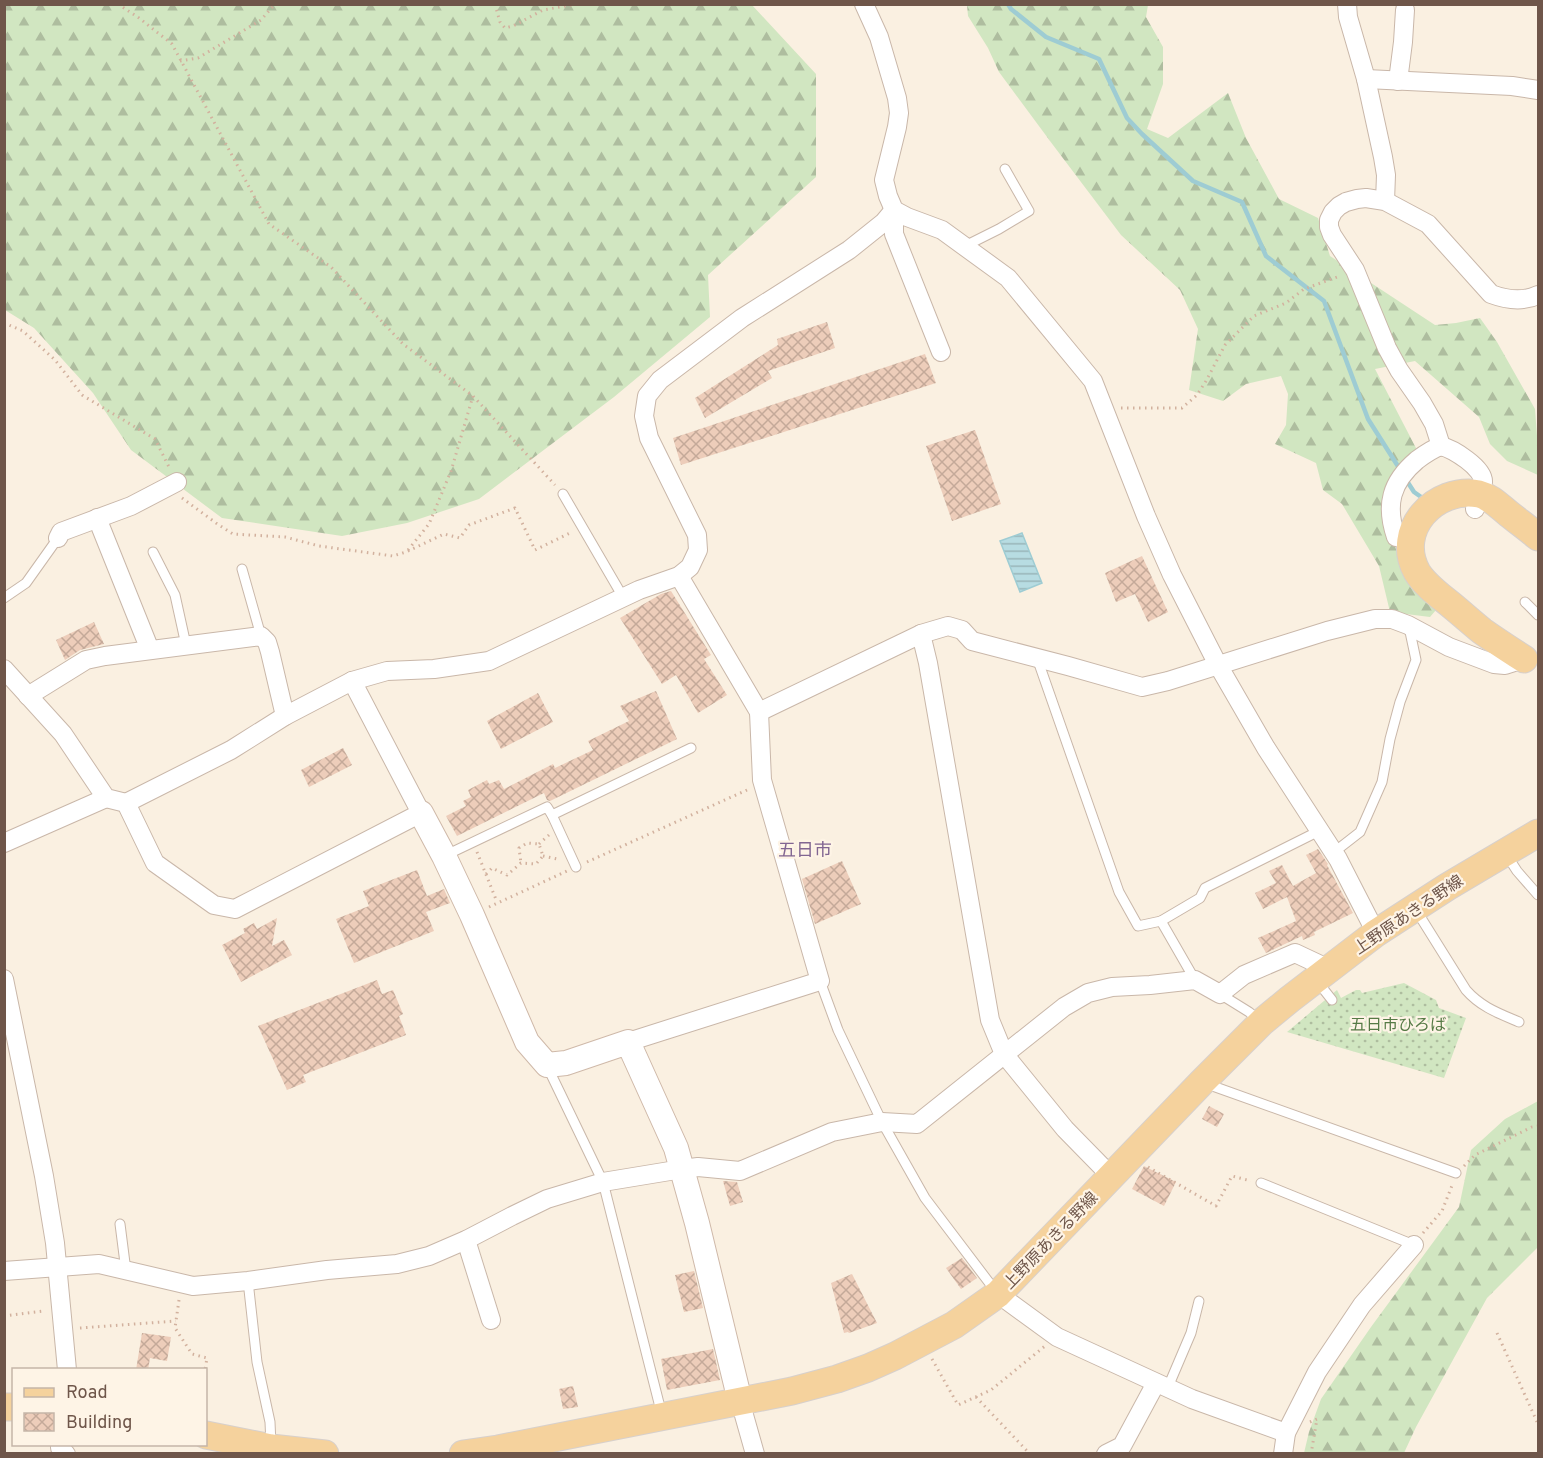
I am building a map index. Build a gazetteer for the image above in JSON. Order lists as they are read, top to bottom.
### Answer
{
  "streets": {
    "main road": ["上野原あきる野線"]
  },
  "districts": ["五日市"],
  "parks": ["五日市ひろば"],
  "legend": ["Road", "Building"]
}
